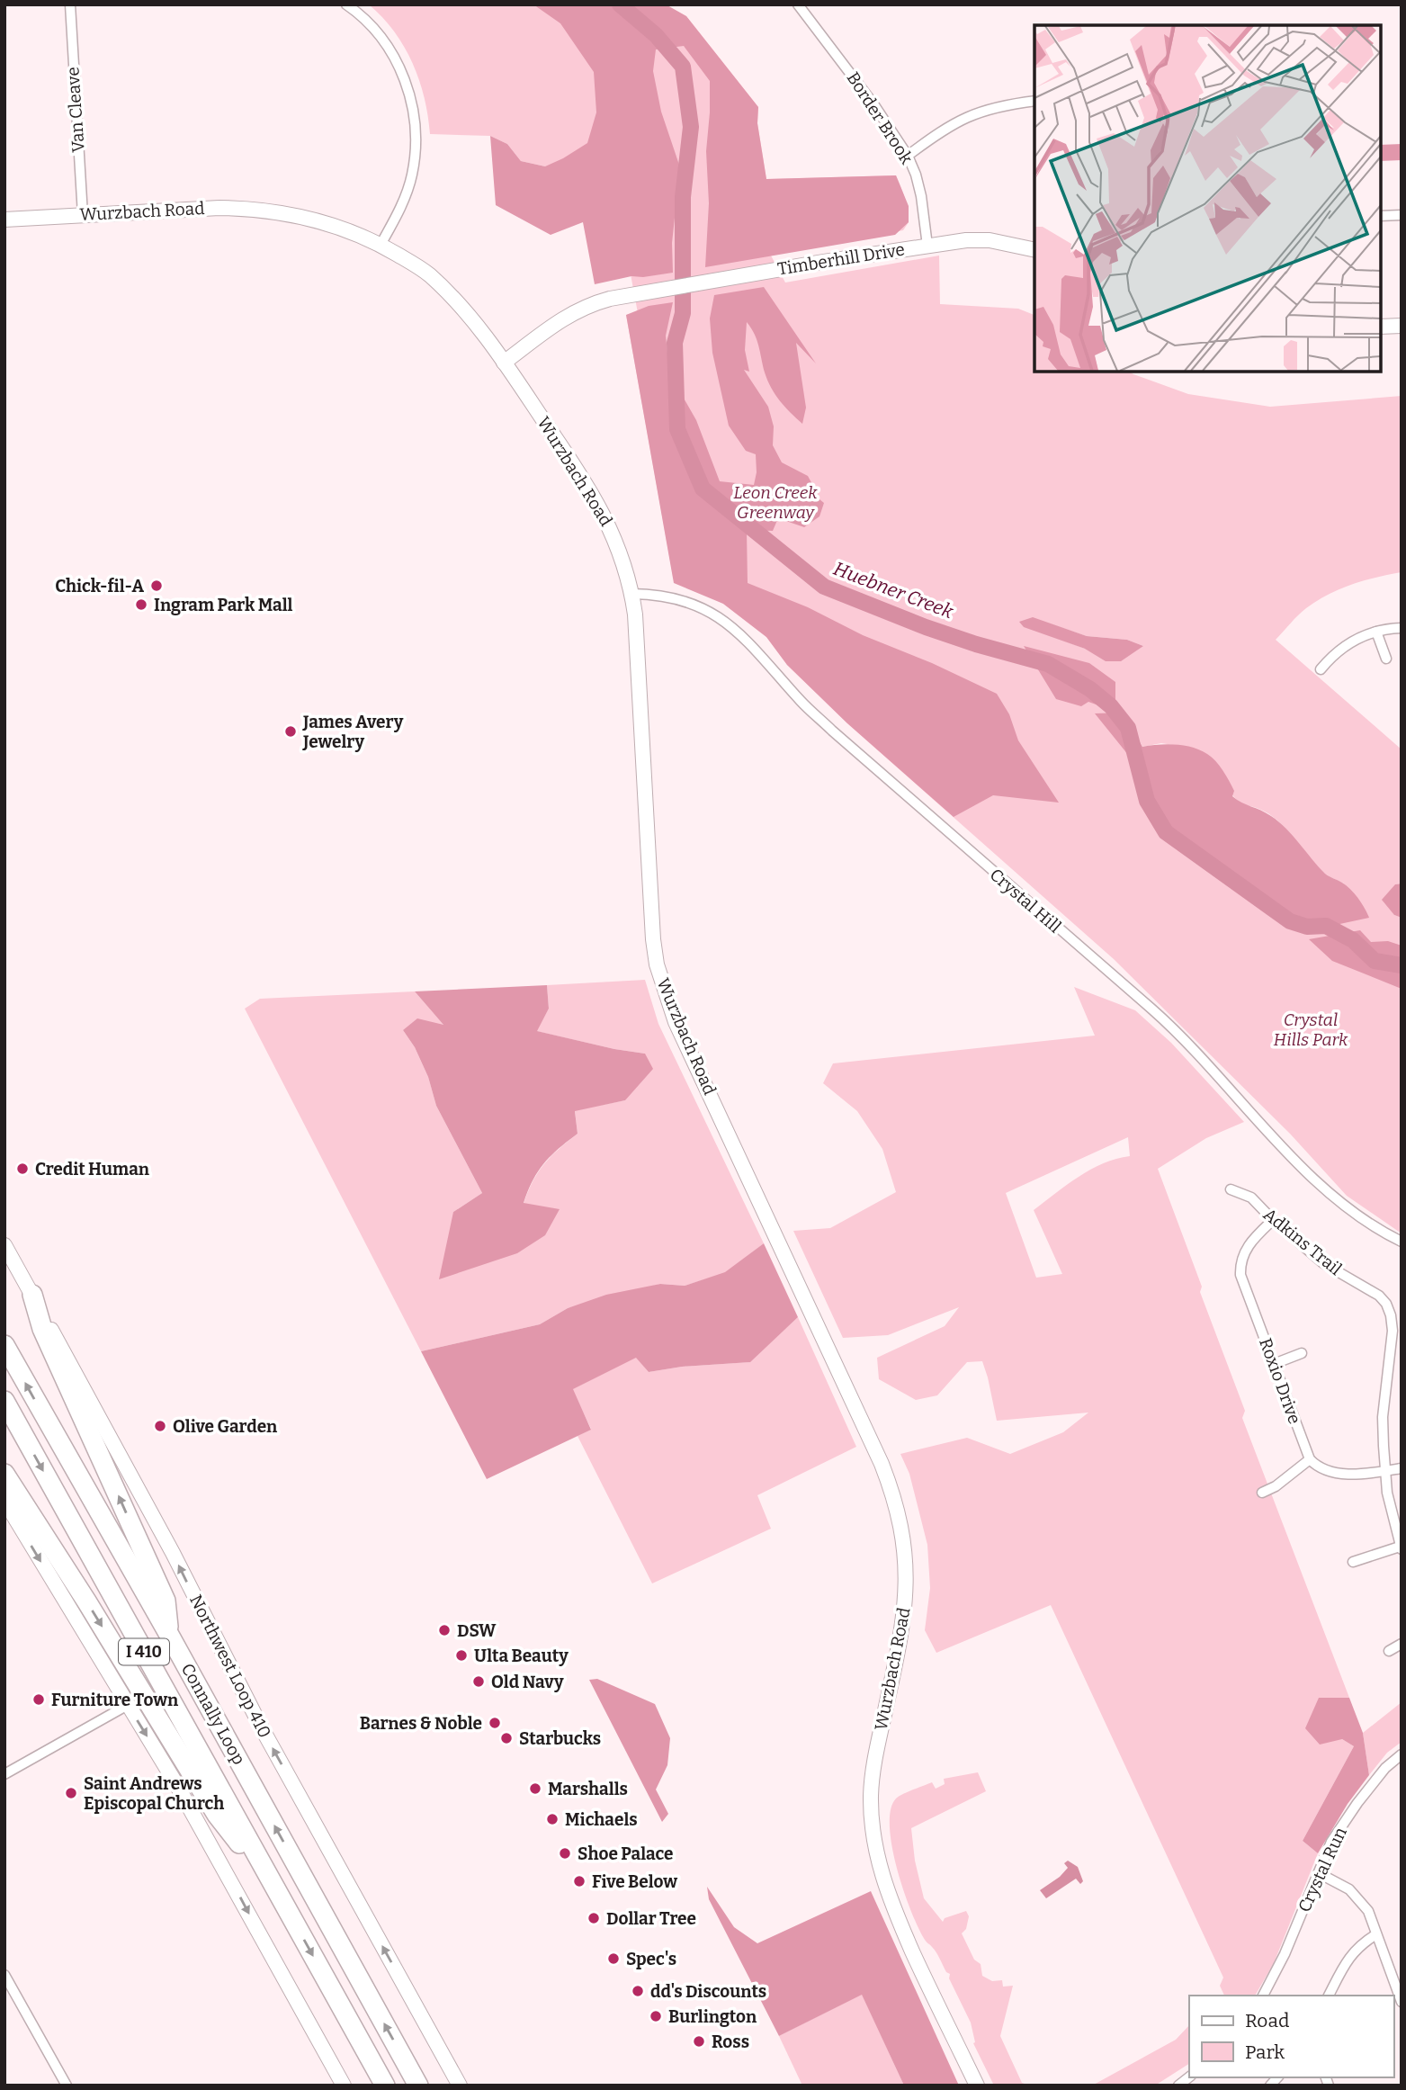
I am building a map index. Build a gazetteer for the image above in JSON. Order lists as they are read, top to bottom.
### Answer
{
  "streets": {
    "highway": ["I 410", "Connally Loop"],
    "main road": ["Wurzbach Road", "Timberhill Drive", "Northwest Loop 410"],
    "street": [
      "Van Cleave",
      "Border Brook",
      "Crystal Hill",
      "Adkins Trail",
      "Roxio Drive",
      "Crystal Run"
    ]
  },
  "crossings": [
    ["Van Cleave", "Wurzbach Road"],
    ["Border Brook", "Timberhill Drive"],
    ["Wurzbach Road", "Timberhill Drive"],
    ["Wurzbach Road", "Crystal Hill"],
    ["Adkins Trail", "Roxio Drive"]
  ],
  "water": ["Huebner Creek"],
  "parks": ["Leon Creek Greenway", "Crystal Hills Park"],
  "places": [
    "Chick-fil-A",
    "Ingram Park Mall",
    "James Avery Jewelry",
    "Credit Human",
    "Olive Garden",
    "DSW",
    "Ulta Beauty",
    "Old Navy",
    "Furniture Town",
    "Barnes & Noble",
    "Starbucks",
    "Marshalls",
    "Saint Andrews Episcopal Church",
    "Michaels",
    "Shoe Palace",
    "Five Below",
    "Dollar Tree",
    "Spec's",
    "dd's Discounts",
    "Burlington",
    "Ross"
  ],
  "legend": ["Road", "Park"]
}
